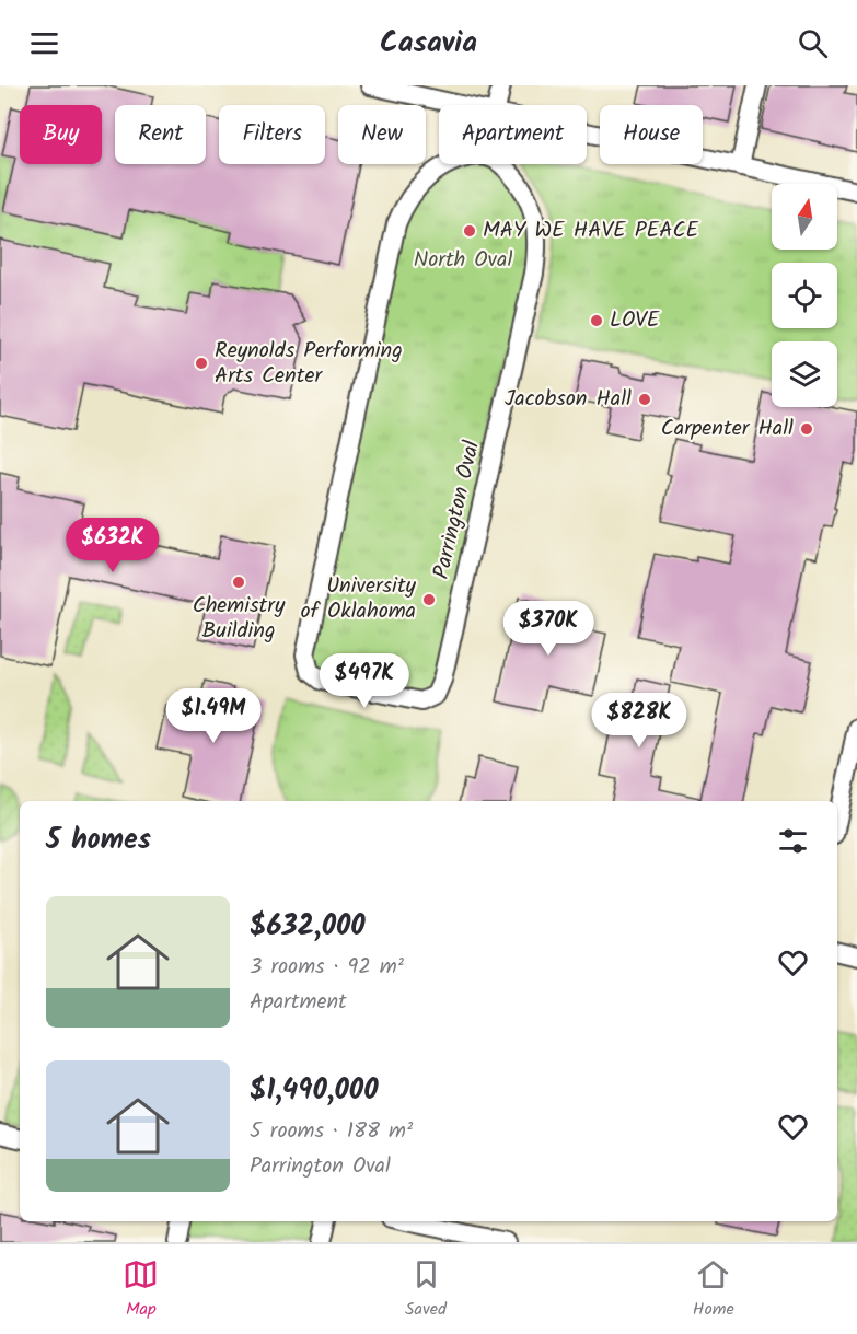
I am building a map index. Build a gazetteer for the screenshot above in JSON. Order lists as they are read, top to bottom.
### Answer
{
  "streets": {
    "street": ["Parrington Oval"]
  },
  "parks": ["North Oval"],
  "places": [
    "MAY WE HAVE PEACE",
    "LOVE",
    "Reynolds Performing Arts Center",
    "Jacobson Hall",
    "Carpenter Hall",
    "Chemistry Building",
    "University of Oklahoma"
  ],
  "north": "top",
  "page": {
    "header": "Casavia",
    "chip": [
      "Buy",
      "Rent",
      "Filters",
      "New",
      "Apartment",
      "House"
    ],
    "price": [
      "$632K",
      "$370K",
      "$497K",
      "$1.49M",
      "$828K"
    ],
    "heading": "5 homes",
    "list": [
      {
        "name": "$632,000",
        "note": "3 rooms · 92 m² · Apartment"
      },
      {
        "name": "$1,490,000",
        "note": "5 rooms · 188 m² · Parrington Oval"
      }
    ],
    "tabs": ["Map", "Saved", "Home"]
  }
}
